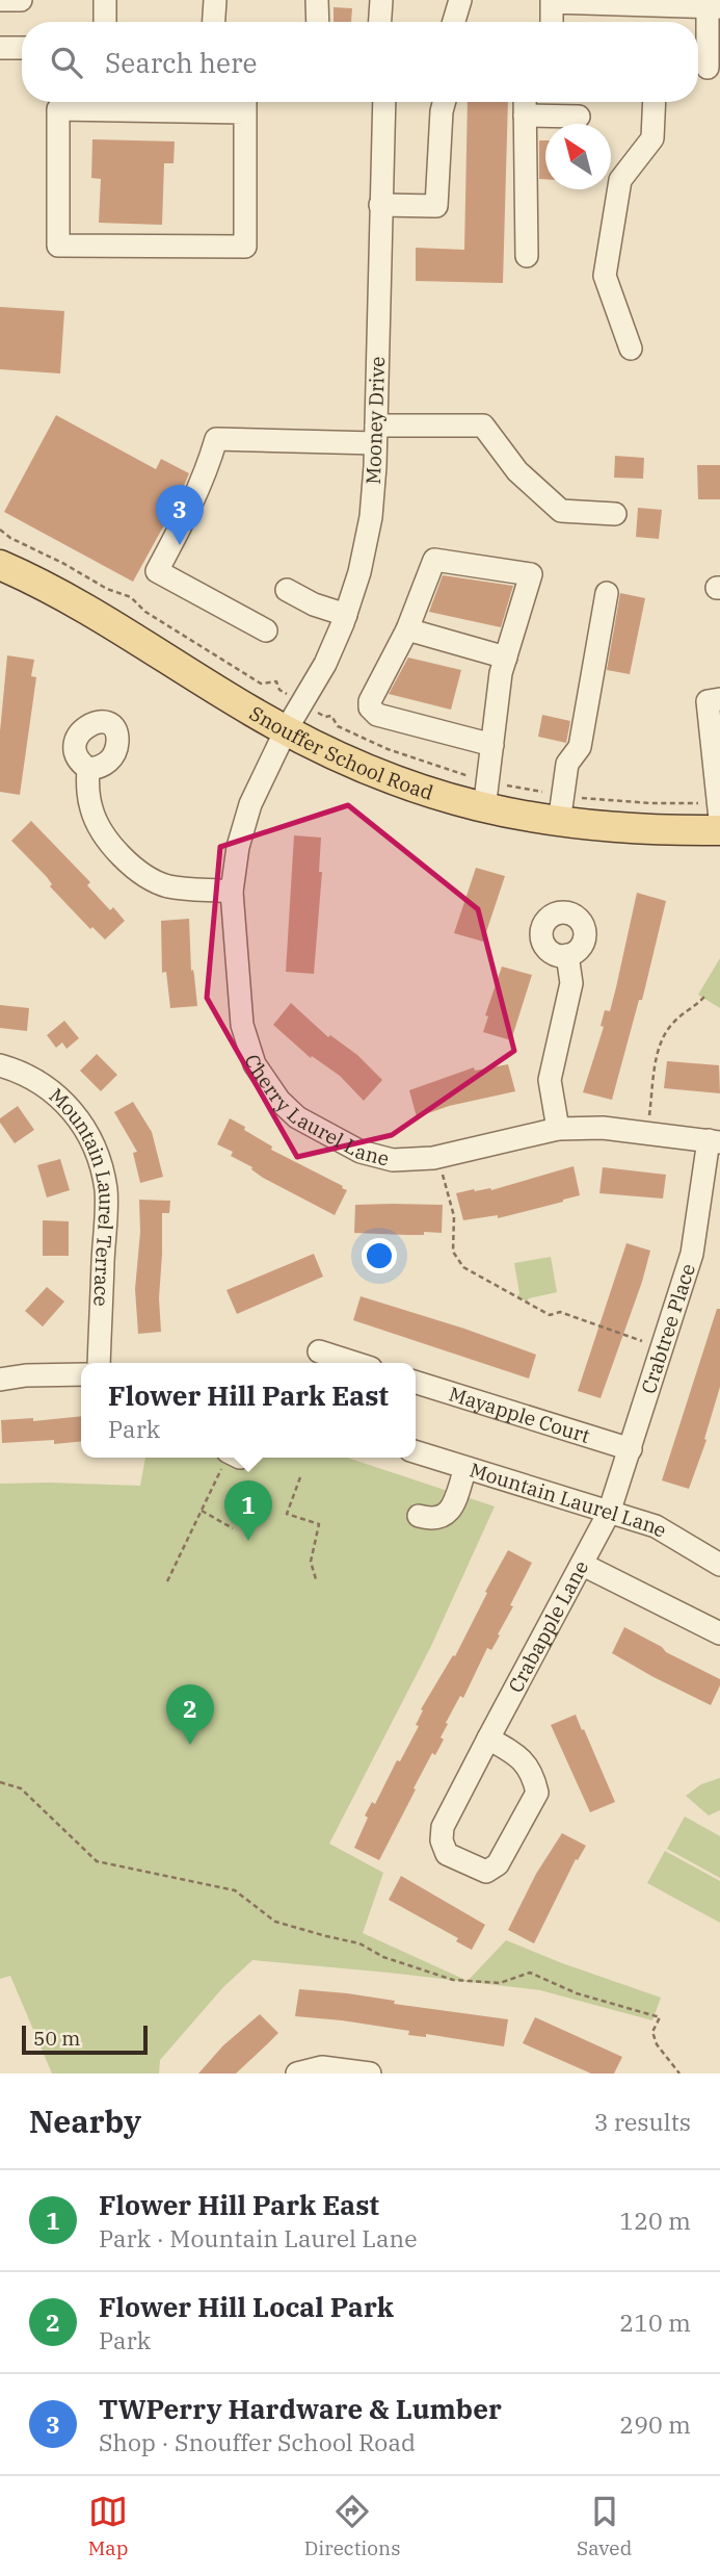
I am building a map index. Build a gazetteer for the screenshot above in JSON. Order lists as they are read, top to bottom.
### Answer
{
  "streets": {
    "main road": ["Snouffer School Road"],
    "street": [
      "Mooney Drive",
      "Cherry Laurel Lane",
      "Mountain Laurel Terrace",
      "Crabtree Place",
      "Mayapple Court",
      "Mountain Laurel Lane",
      "Crabapple Lane"
    ]
  },
  "crossings": [
    ["Mooney Drive", "Snouffer School Road"],
    ["Mooney Drive", "Cherry Laurel Lane"],
    ["Snouffer School Road", "Cherry Laurel Lane"],
    ["Cherry Laurel Lane", "Crabtree Place"],
    ["Crabtree Place", "Mayapple Court"],
    ["Crabtree Place", "Mountain Laurel Lane"],
    ["Crabtree Place", "Crabapple Lane"],
    ["Mountain Laurel Lane", "Crabapple Lane"]
  ],
  "scale_bar": "50 m",
  "north": "top left",
  "page": {
    "search": "Search here",
    "pins": ["3", "1", "2"],
    "popup": ["Flower Hill Park East", "Park"],
    "scale": "50 m",
    "heading": ["Nearby", "3 results"],
    "list": [
      {
        "mark": "1",
        "name": "Flower Hill Park East",
        "note": "Park · Mountain Laurel Lane",
        "value": "120 m"
      },
      {
        "mark": "2",
        "name": "Flower Hill Local Park",
        "note": "Park",
        "value": "210 m"
      },
      {
        "mark": "3",
        "name": "TWPerry Hardware & Lumber",
        "note": "Shop · Snouffer School Road",
        "value": "290 m"
      }
    ],
    "nav": ["Map", "Directions", "Saved"]
  }
}
